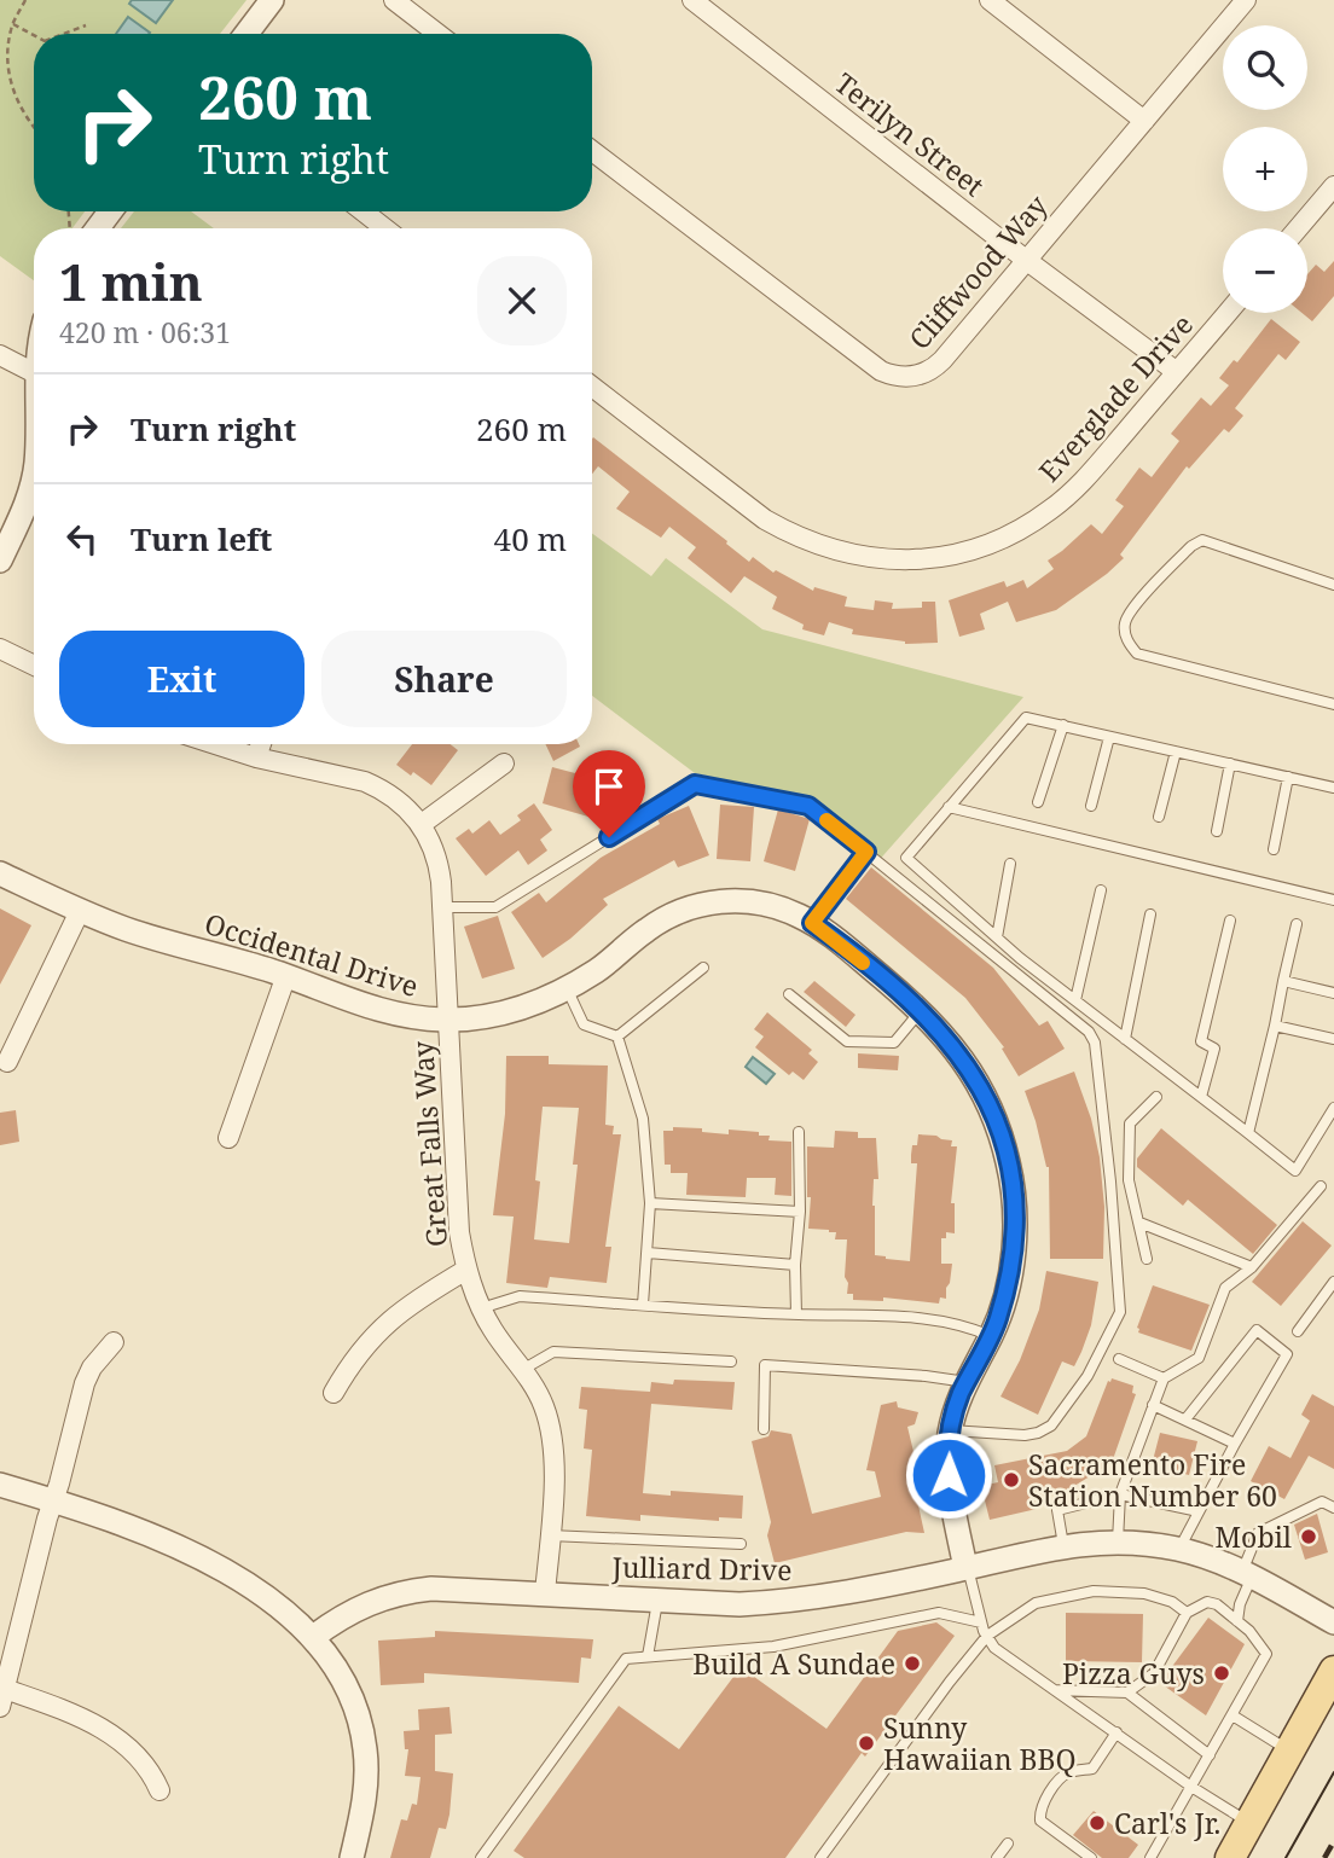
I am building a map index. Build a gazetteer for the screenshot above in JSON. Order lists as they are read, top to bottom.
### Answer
{
  "streets": {
    "street": [
      "Terilyn Street",
      "Cliffwood Way",
      "Everglade Drive",
      "Occidental Drive",
      "Great Falls Way",
      "Julliard Drive"
    ]
  },
  "crossings": [
    ["Terilyn Street", "Cliffwood Way"],
    ["Terilyn Street", "Everglade Drive"],
    ["Occidental Drive", "Great Falls Way"],
    ["Occidental Drive", "Julliard Drive"],
    ["Great Falls Way", "Julliard Drive"]
  ],
  "places": [
    "Sacramento Fire Station Number 60",
    "Mobil",
    "Build A Sundae",
    "Pizza Guys",
    "Sunny Hawaiian BBQ",
    "Carl's Jr."
  ],
  "page": {
    "map_buttons": ["+", "−"],
    "turn": ["260 m", "Turn right"],
    "heading": ["1 min", "420 m · 06:31"],
    "list": [
      {
        "name": "Turn right",
        "value": "260 m"
      },
      {
        "name": "Turn left",
        "value": "40 m"
      }
    ],
    "buttons": ["Exit", "Share"]
  }
}
